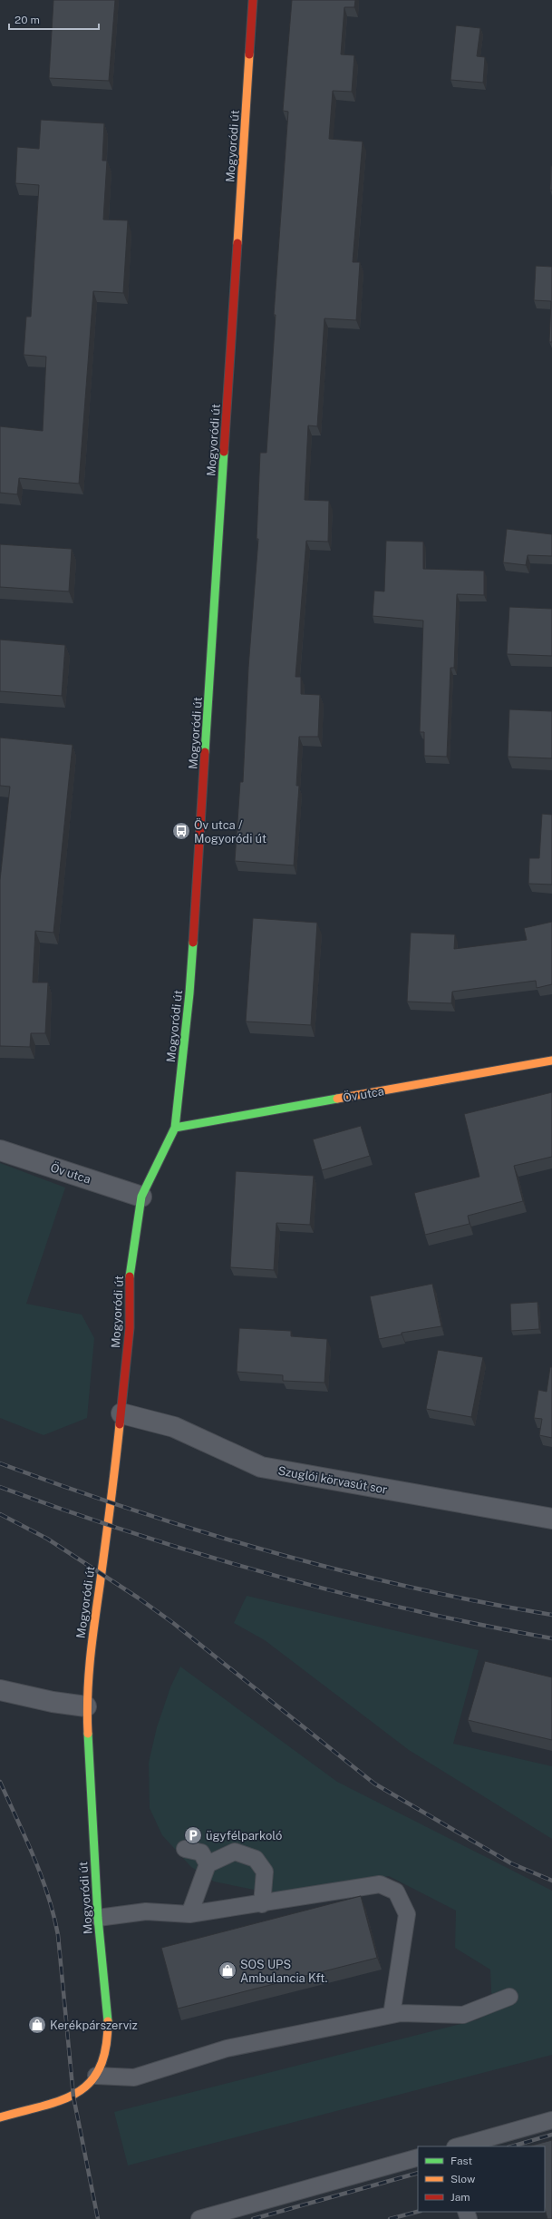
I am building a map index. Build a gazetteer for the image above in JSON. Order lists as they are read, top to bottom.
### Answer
{
  "streets": {
    "street": ["Mogyoródi út", "Öv utca", "Szuglói körvasút sor"]
  },
  "crossings": [
    ["Mogyoródi út", "Öv utca"],
    ["Mogyoródi út", "Szuglói körvasút sor"]
  ],
  "places": {
    "bus stop": ["Öv utca / Mogyoródi út"],
    "parking": ["ügyfélparkoló"],
    "shop": ["SOS UPS Ambulancia Kft.", "Kerékpárszerviz"]
  },
  "legend": ["Fast", "Slow", "Jam"],
  "scale_bar": "20 m"
}
